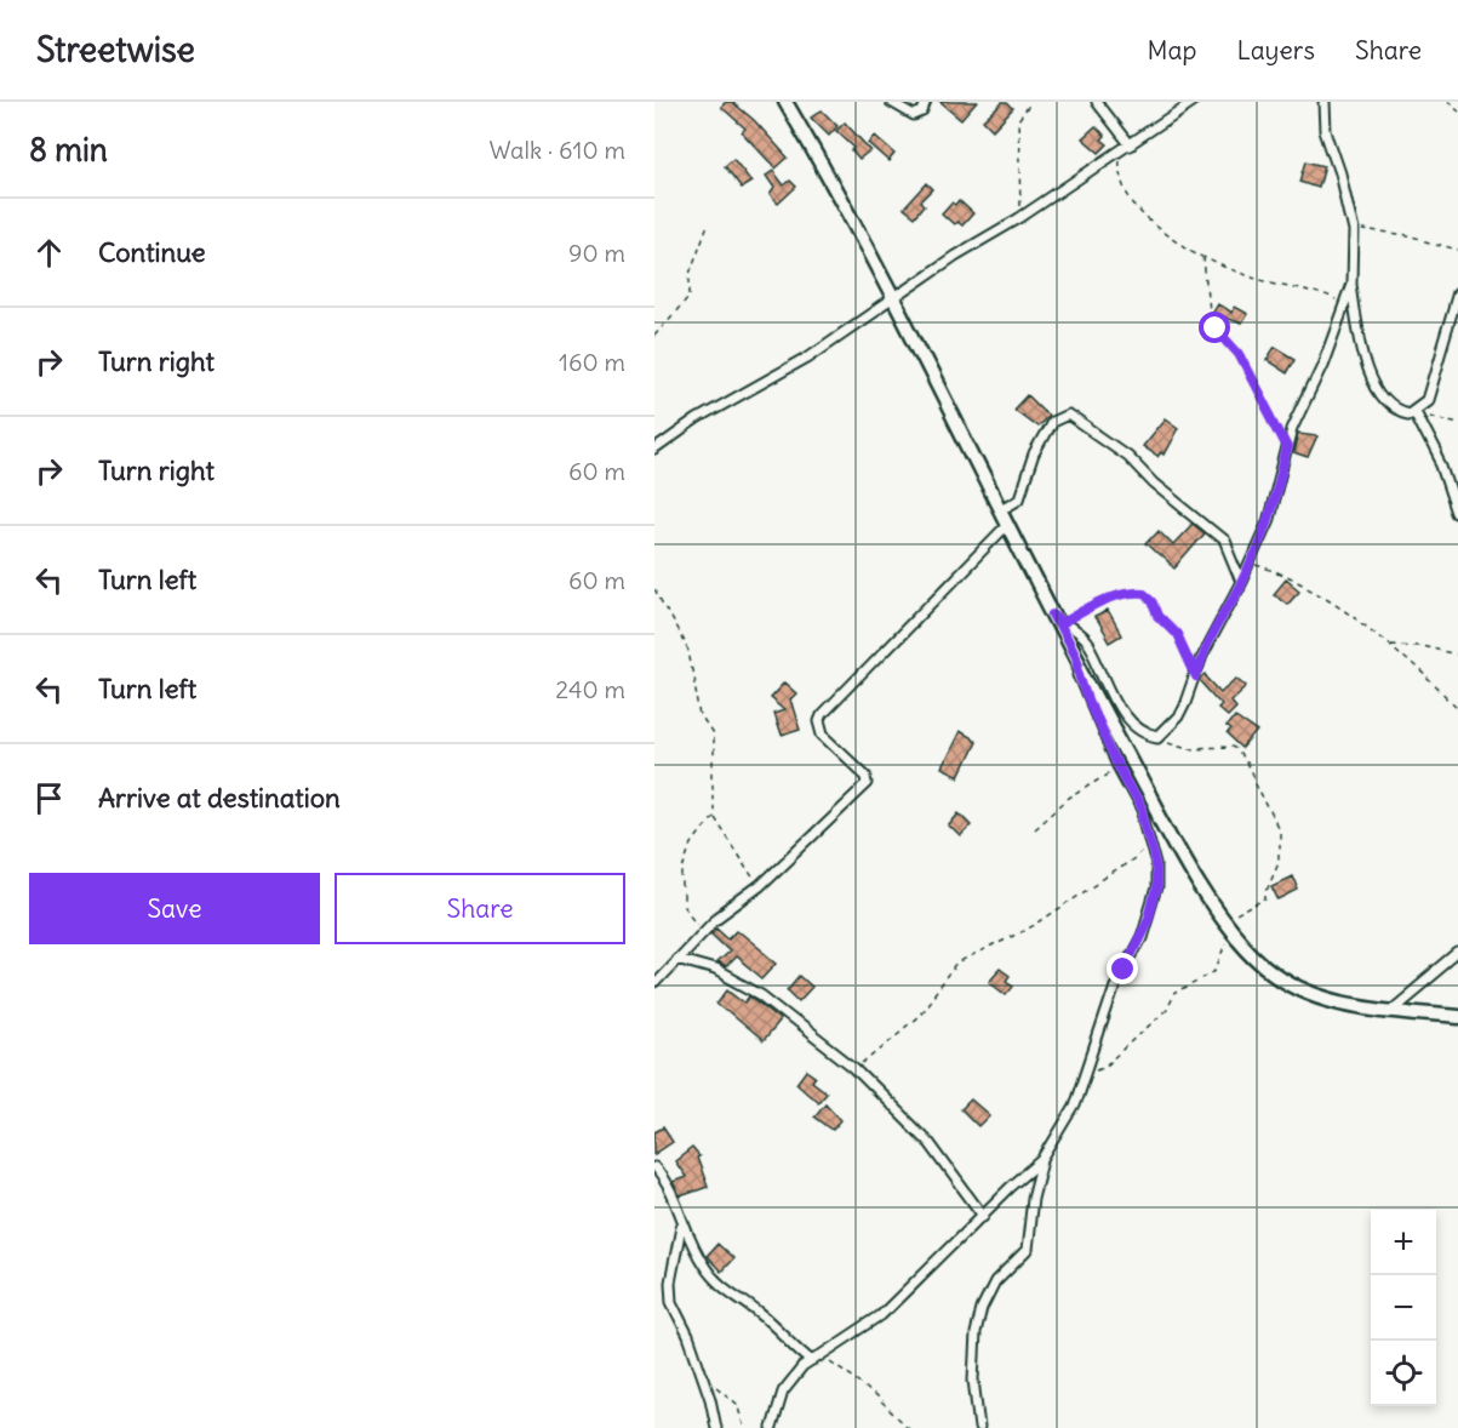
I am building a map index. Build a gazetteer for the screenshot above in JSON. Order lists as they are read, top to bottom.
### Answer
{
  "page": {
    "header": "Streetwise",
    "nav": ["Map", "Layers", "Share"],
    "heading": ["8 min", "Walk · 610 m"],
    "list": [
      ["Continue", "90 m"],
      ["Turn right", "160 m"],
      ["Turn right", "60 m"],
      ["Turn left", "60 m"],
      ["Turn left", "240 m"],
      "Arrive at destination"
    ],
    "buttons": ["Save", "Share"],
    "map_buttons": ["+", "−"]
  }
}
